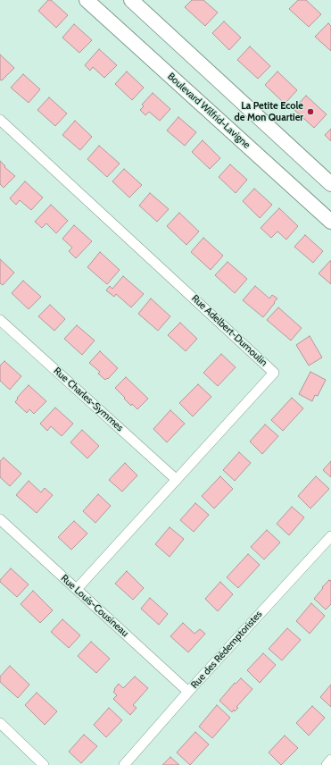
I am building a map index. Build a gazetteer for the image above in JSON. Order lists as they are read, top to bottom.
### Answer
{
  "streets": {
    "main road": ["Boulevard Wilfrid-Lavigne"],
    "street": [
      "Rue Adelbert-Dumoulin",
      "Rue Charles-Symmes",
      "Rue Louis-Cousineau",
      "Rue des Rédemptoristes"
    ]
  },
  "crossings": [
    ["Rue Adelbert-Dumoulin", "Rue Charles-Symmes"],
    ["Rue Adelbert-Dumoulin", "Rue Louis-Cousineau"],
    ["Rue Louis-Cousineau", "Rue des Rédemptoristes"]
  ],
  "places": ["La Petite Ecole de Mon Quartier"]
}
